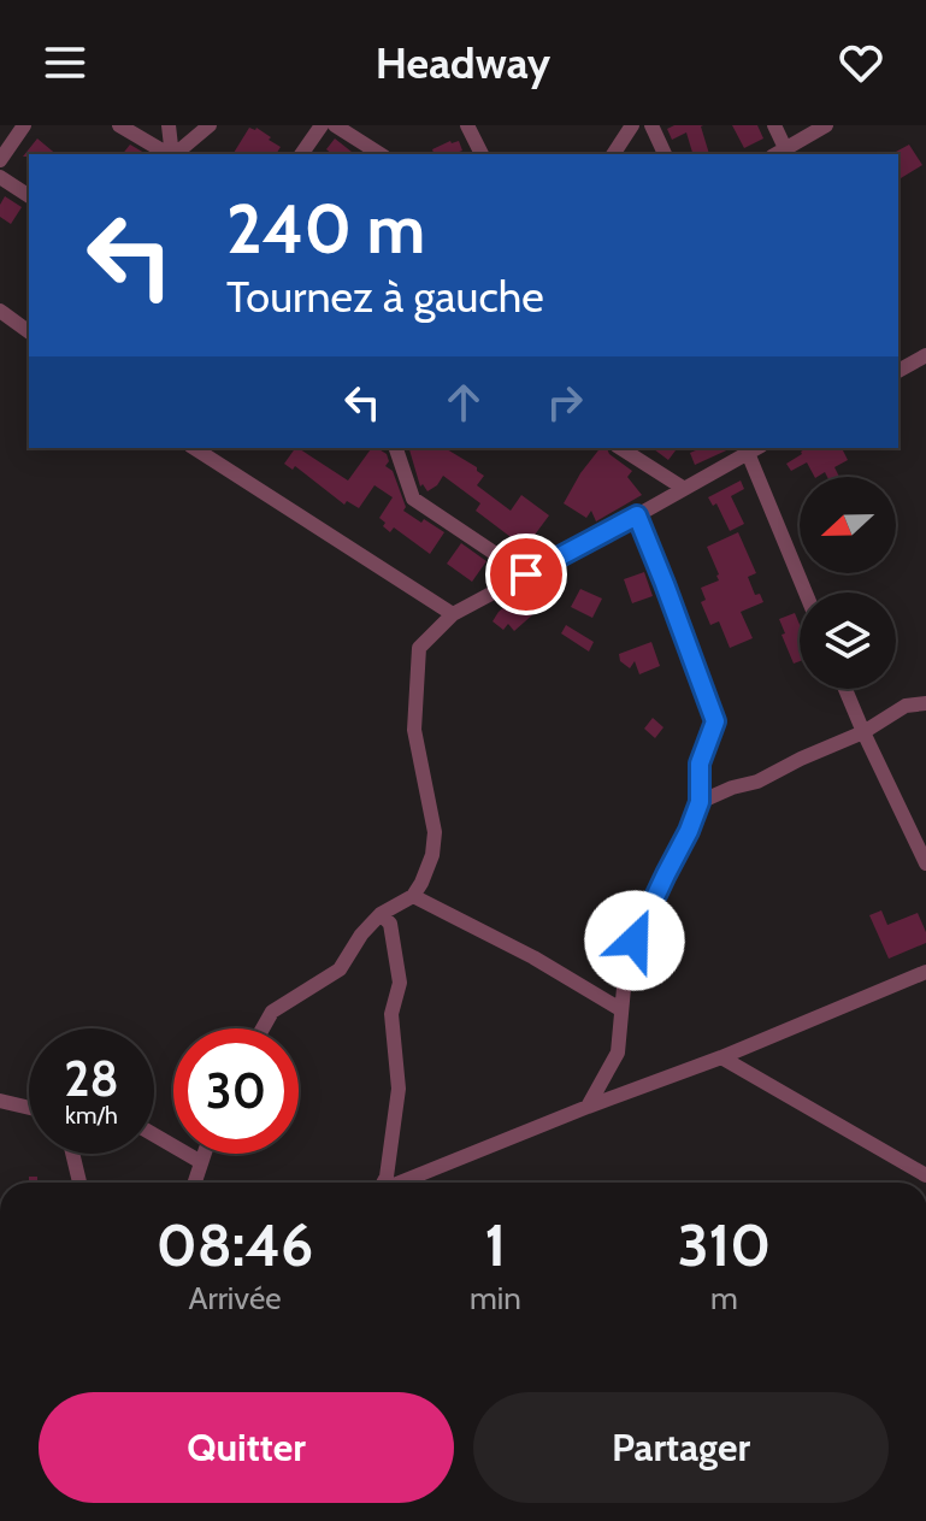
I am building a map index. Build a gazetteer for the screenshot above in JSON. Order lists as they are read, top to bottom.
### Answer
{
  "north": "left",
  "page": {
    "header": "Headway",
    "turn": ["240 m", "Tournez à gauche"],
    "speed": "28 km/h",
    "limit": "30",
    "eta": [
      "08:46",
      "Arrivée",
      "1",
      "min",
      "310",
      "m"
    ],
    "buttons": ["Quitter", "Partager"]
  }
}
